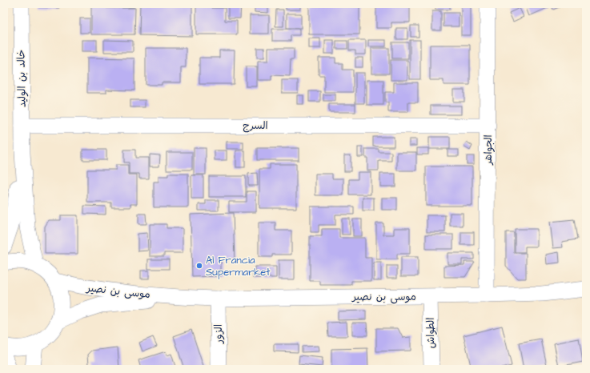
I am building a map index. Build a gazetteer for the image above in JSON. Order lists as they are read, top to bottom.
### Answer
{
  "streets": {
    "street": [
      "خالد بن الوليد",
      "السرج",
      "الجواهر",
      "موسى بن نصير",
      "الطواش",
      "الزور"
    ]
  },
  "crossings": [
    ["خالد بن الوليد", "السرج"],
    ["السرج", "الجواهر"],
    ["الجواهر", "موسى بن نصير"],
    ["موسى بن نصير", "الطواش"],
    ["موسى بن نصير", "الزور"]
  ],
  "places": ["Al Francia Supermarket"]
}
